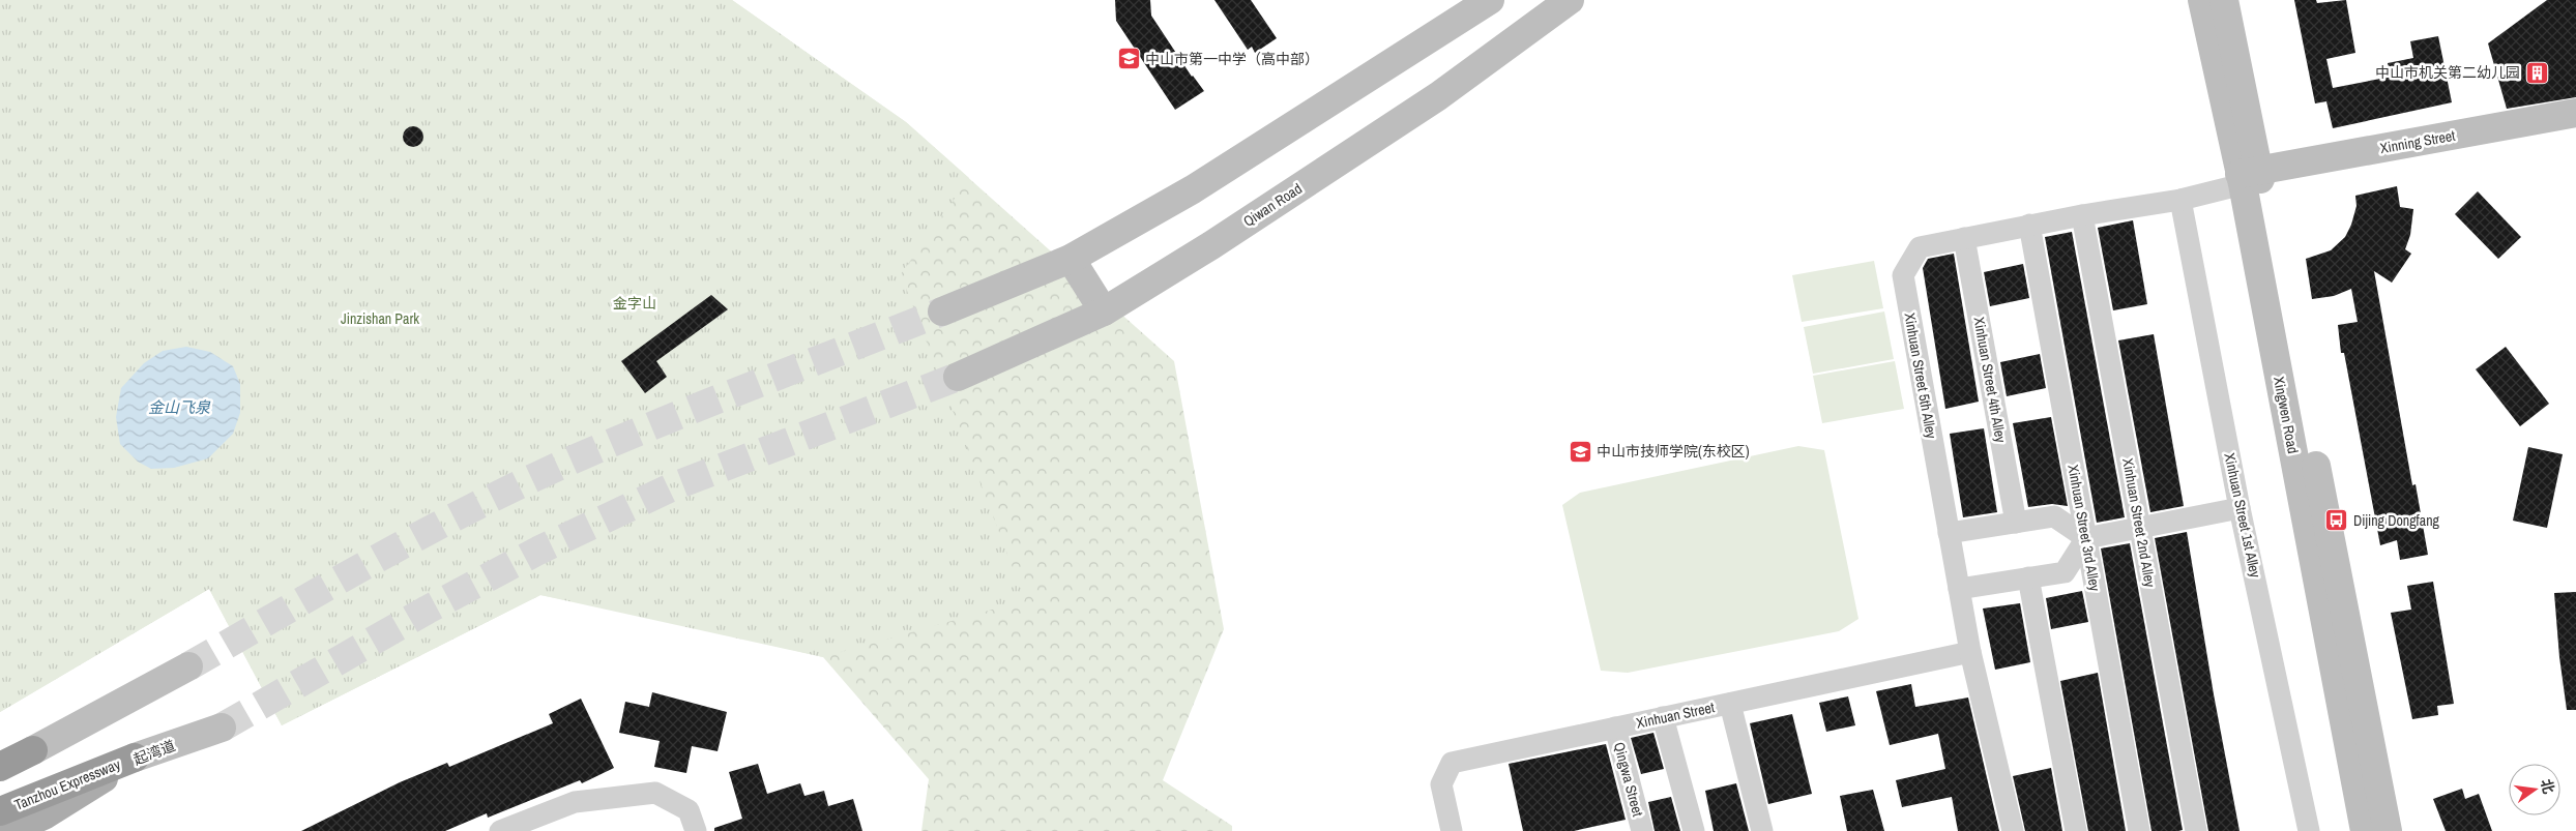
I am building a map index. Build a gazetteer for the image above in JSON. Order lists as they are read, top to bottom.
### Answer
{
  "streets": {
    "highway": ["Tanzhou Expressway"],
    "main road": [
      "Xinning Street",
      "Qiwan Road",
      "Xingwen Road",
      "起湾道"
    ],
    "street": [
      "Xinhuan Street 5th Alley",
      "Xinhuan Street 4th Alley",
      "Xinhuan Street 1st Alley",
      "Xinhuan Street 2nd Alley",
      "Xinhuan Street 3rd Alley",
      "Xinhuan Street",
      "Qingwa Street"
    ]
  },
  "crossings": [
    ["Xinning Street", "Xinhuan Street 5th Alley"],
    ["Xinning Street", "Xingwen Road"],
    ["Xinhuan Street 5th Alley", "Xinhuan Street 4th Alley"],
    ["Xinhuan Street 5th Alley", "Xingwen Road"],
    ["Xinhuan Street 5th Alley", "Xinhuan Street 1st Alley"],
    ["Xinhuan Street 5th Alley", "Xinhuan Street 2nd Alley"],
    ["Xinhuan Street 5th Alley", "Xinhuan Street 3rd Alley"],
    ["Xinhuan Street 5th Alley", "Xinhuan Street"],
    ["Xinhuan Street", "Qingwa Street"],
    ["起湾道", "Tanzhou Expressway"]
  ],
  "water": ["金山飞泉"],
  "parks": ["金字山", "Jinzishan Park"],
  "places": {
    "school or university": ["中山市第一中学（高中部）", "中山市技师学院(东校区)"],
    "building": ["中山市机关第二幼儿园"],
    "bus stop": ["Dijing Dongfang"]
  },
  "north": "right"
}
